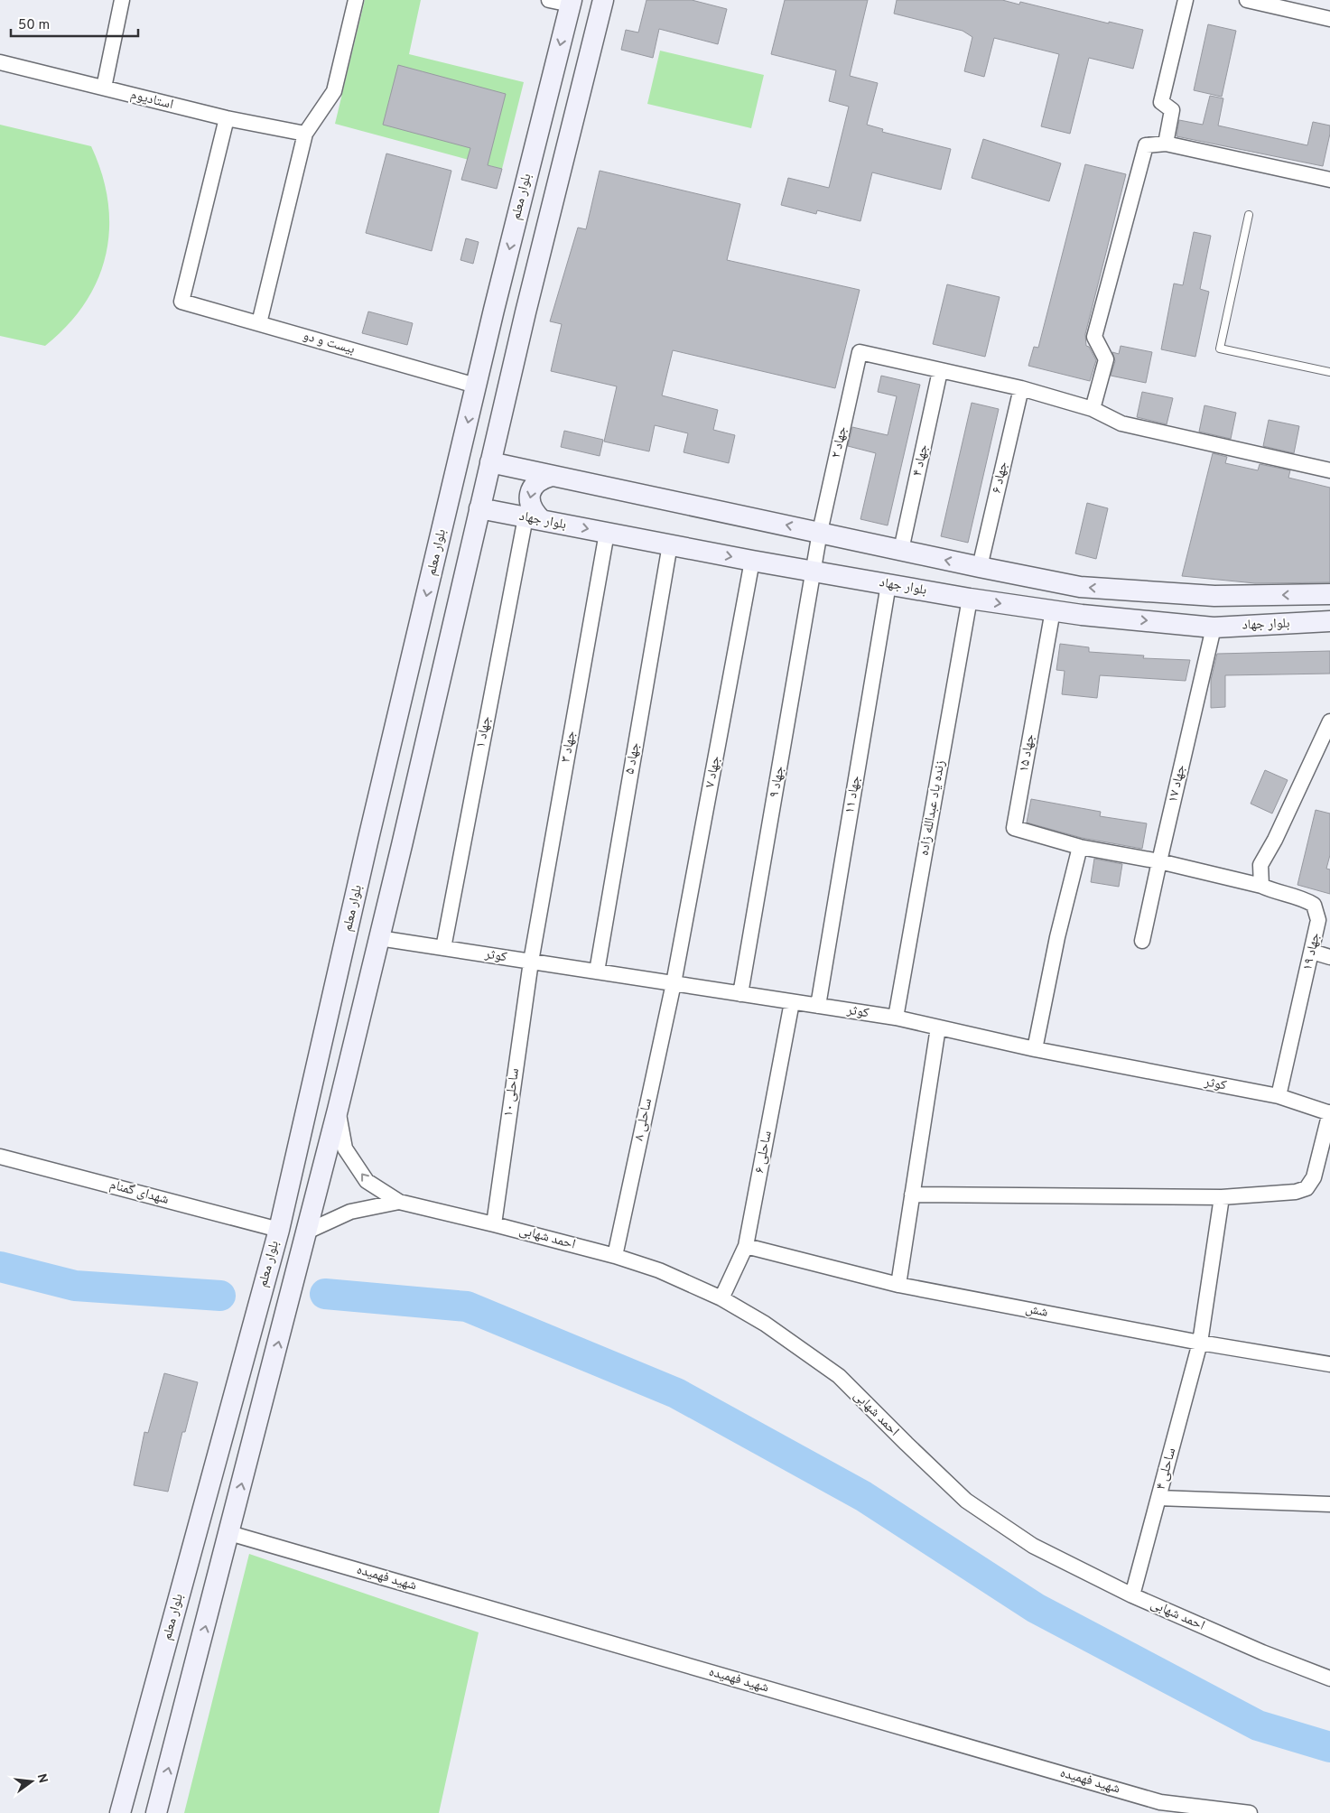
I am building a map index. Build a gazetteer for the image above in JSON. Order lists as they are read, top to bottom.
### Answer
{
  "streets": {
    "street": [
      "استادیوم",
      "بلوار معلم",
      "بیست و دو",
      "جهاد ۲",
      "جهاد ۴",
      "جهاد ۶",
      "بلوار جهاد",
      "جهاد ۱",
      "جهاد ۳",
      "جهاد ۱۵",
      "جهاد ۵",
      "جهاد ۷",
      "جهاد ۹",
      "جهاد ۱۷",
      "جهاد ۱۱",
      "زنده یاد عبدالله زاده",
      "جهاد ۱۹",
      "کوثر",
      "ساحلی ۱۰",
      "ساحلی ۸",
      "ساحلی ۶",
      "شهدای گمنام",
      "احمد شهابی",
      "شش",
      "ساحلی ۴",
      "شهید فهمیده"
    ]
  },
  "crossings": [
    ["استادیوم", "بیست و دو"],
    ["بلوار معلم", "بیست و دو"],
    ["بلوار معلم", "بلوار جهاد"],
    ["بلوار معلم", "کوثر"],
    ["بلوار معلم", "شهدای گمنام"],
    ["بلوار معلم", "احمد شهابی"],
    ["بلوار معلم", "شهید فهمیده"],
    ["جهاد ۲", "جهاد ۴"],
    ["جهاد ۲", "بلوار جهاد"],
    ["جهاد ۲", "جهاد ۹"],
    ["بلوار جهاد", "جهاد ۱"],
    ["بلوار جهاد", "جهاد ۳"],
    ["بلوار جهاد", "جهاد ۱۵"],
    ["بلوار جهاد", "جهاد ۵"],
    ["بلوار جهاد", "جهاد ۷"],
    ["بلوار جهاد", "جهاد ۹"],
    ["بلوار جهاد", "جهاد ۱۷"],
    ["بلوار جهاد", "جهاد ۱۱"],
    ["بلوار جهاد", "زنده یاد عبدالله زاده"],
    ["جهاد ۱", "کوثر"],
    ["جهاد ۳", "کوثر"],
    ["جهاد ۳", "ساحلی ۱۰"],
    ["جهاد ۵", "کوثر"],
    ["جهاد ۷", "کوثر"],
    ["جهاد ۷", "ساحلی ۸"],
    ["جهاد ۹", "کوثر"],
    ["جهاد ۱۱", "کوثر"],
    ["زنده یاد عبدالله زاده", "کوثر"],
    ["جهاد ۱۹", "کوثر"],
    ["کوثر", "ساحلی ۱۰"],
    ["کوثر", "ساحلی ۸"],
    ["کوثر", "ساحلی ۶"],
    ["ساحلی ۱۰", "احمد شهابی"],
    ["ساحلی ۸", "احمد شهابی"],
    ["ساحلی ۶", "احمد شهابی"],
    ["ساحلی ۶", "شش"],
    ["احمد شهابی", "ساحلی ۴"],
    ["شش", "ساحلی ۴"]
  ],
  "scale_bar": "50 m",
  "north": "right"
}
